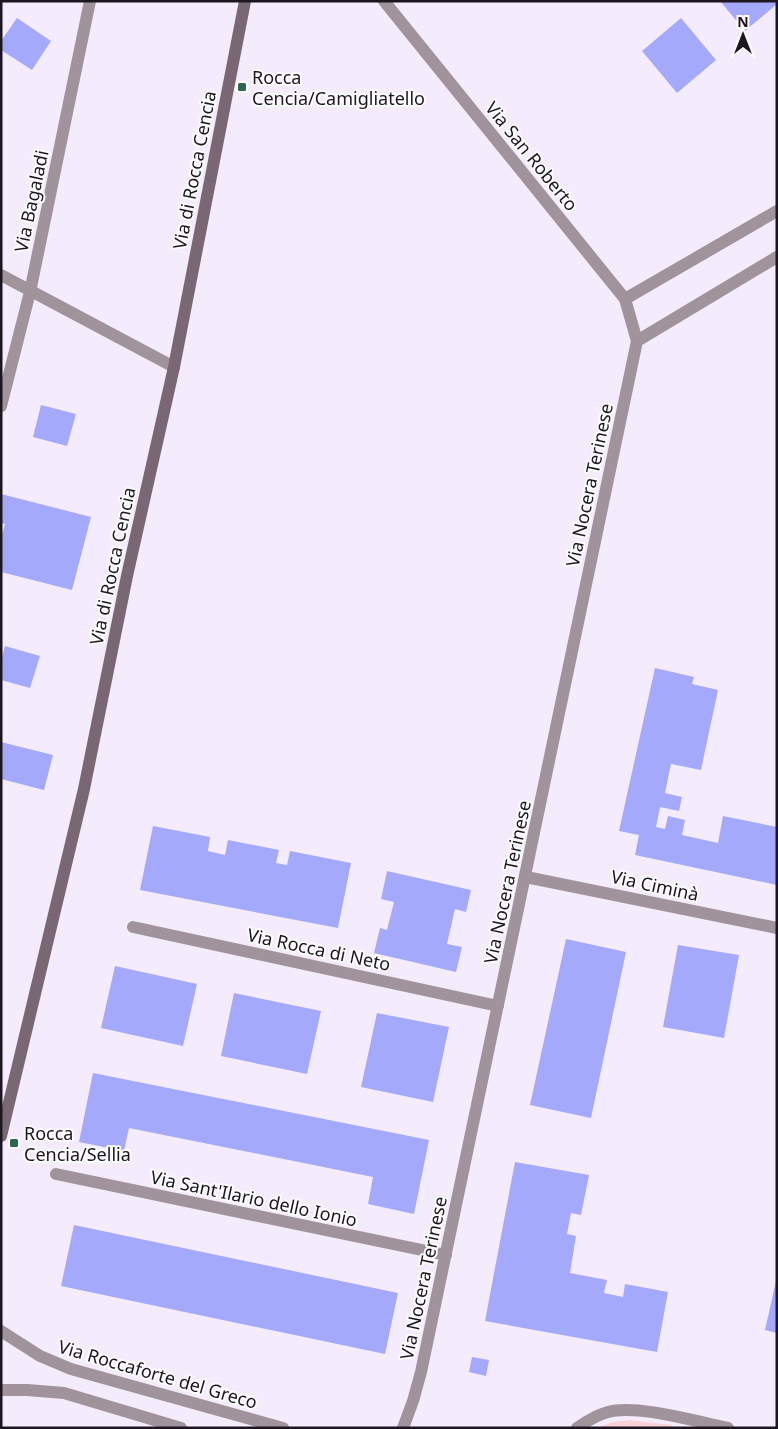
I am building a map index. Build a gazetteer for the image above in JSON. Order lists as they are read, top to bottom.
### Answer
{
  "streets": {
    "main road": ["Via di Rocca Cencia"],
    "street": [
      "Via San Roberto",
      "Via Bagaladi",
      "Via Nocera Terinese",
      "Via Ciminà",
      "Via Rocca di Neto",
      "Via Sant'Ilario dello Ionio",
      "Via Roccaforte del Greco"
    ]
  },
  "crossings": [
    ["Via San Roberto", "Via Nocera Terinese"],
    ["Via Nocera Terinese", "Via Ciminà"],
    ["Via Nocera Terinese", "Via Rocca di Neto"],
    ["Via Nocera Terinese", "Via Sant'Ilario dello Ionio"]
  ],
  "places": {
    "transit": ["Rocca Cencia/Camigliatello", "Rocca Cencia/Sellia"]
  },
  "north": "top"
}
